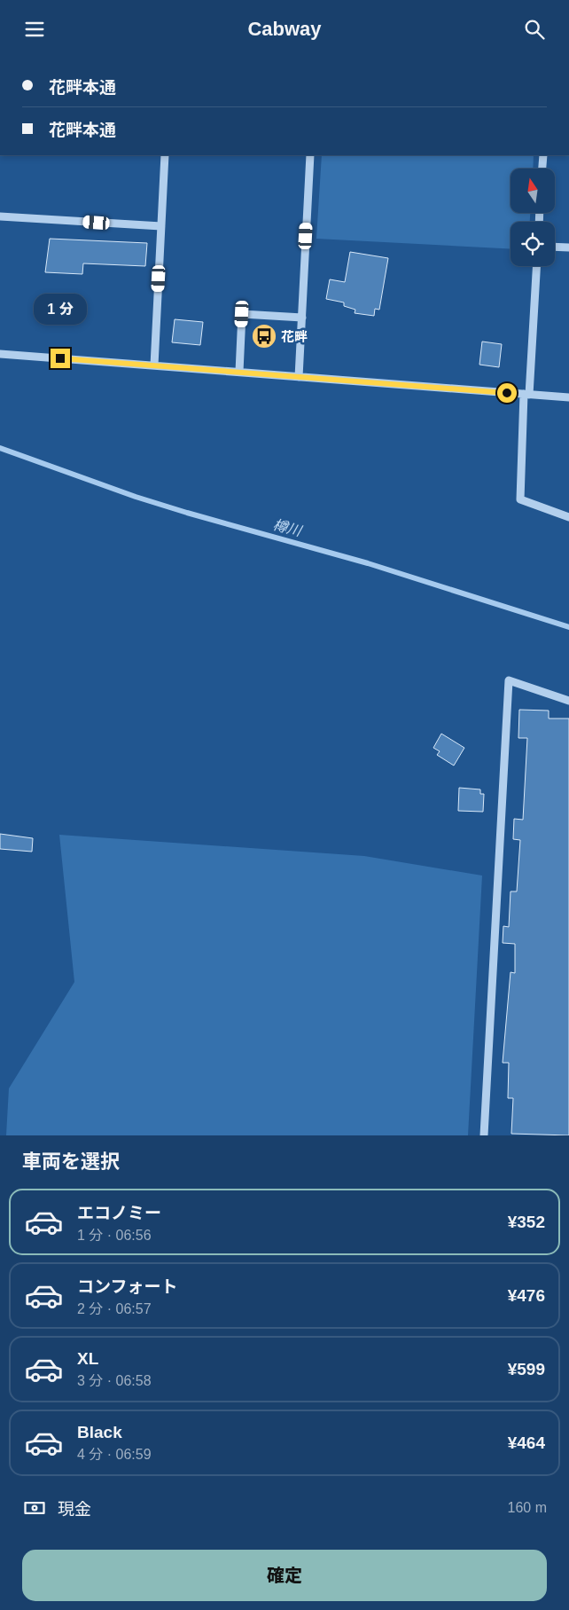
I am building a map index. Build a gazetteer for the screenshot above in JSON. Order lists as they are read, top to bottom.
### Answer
{
  "water": ["樽川"],
  "places": {
    "bus stop": ["花畔"]
  },
  "north": "top",
  "page": {
    "header": "Cabway",
    "banner": ["花畔本通", "花畔本通"],
    "bubble": "1 分",
    "heading": "車両を選択",
    "list": [
      {
        "name": "エコノミー",
        "note": "1 分 · 06:56",
        "value": "¥352"
      },
      {
        "name": "コンフォート",
        "note": "2 分 · 06:57",
        "value": "¥476"
      },
      {
        "name": "XL",
        "note": "3 分 · 06:58",
        "value": "¥599"
      },
      {
        "name": "Black",
        "note": "4 分 · 06:59",
        "value": "¥464"
      }
    ],
    "pay": ["現金", "160 m"],
    "buttons": "確定"
  }
}
